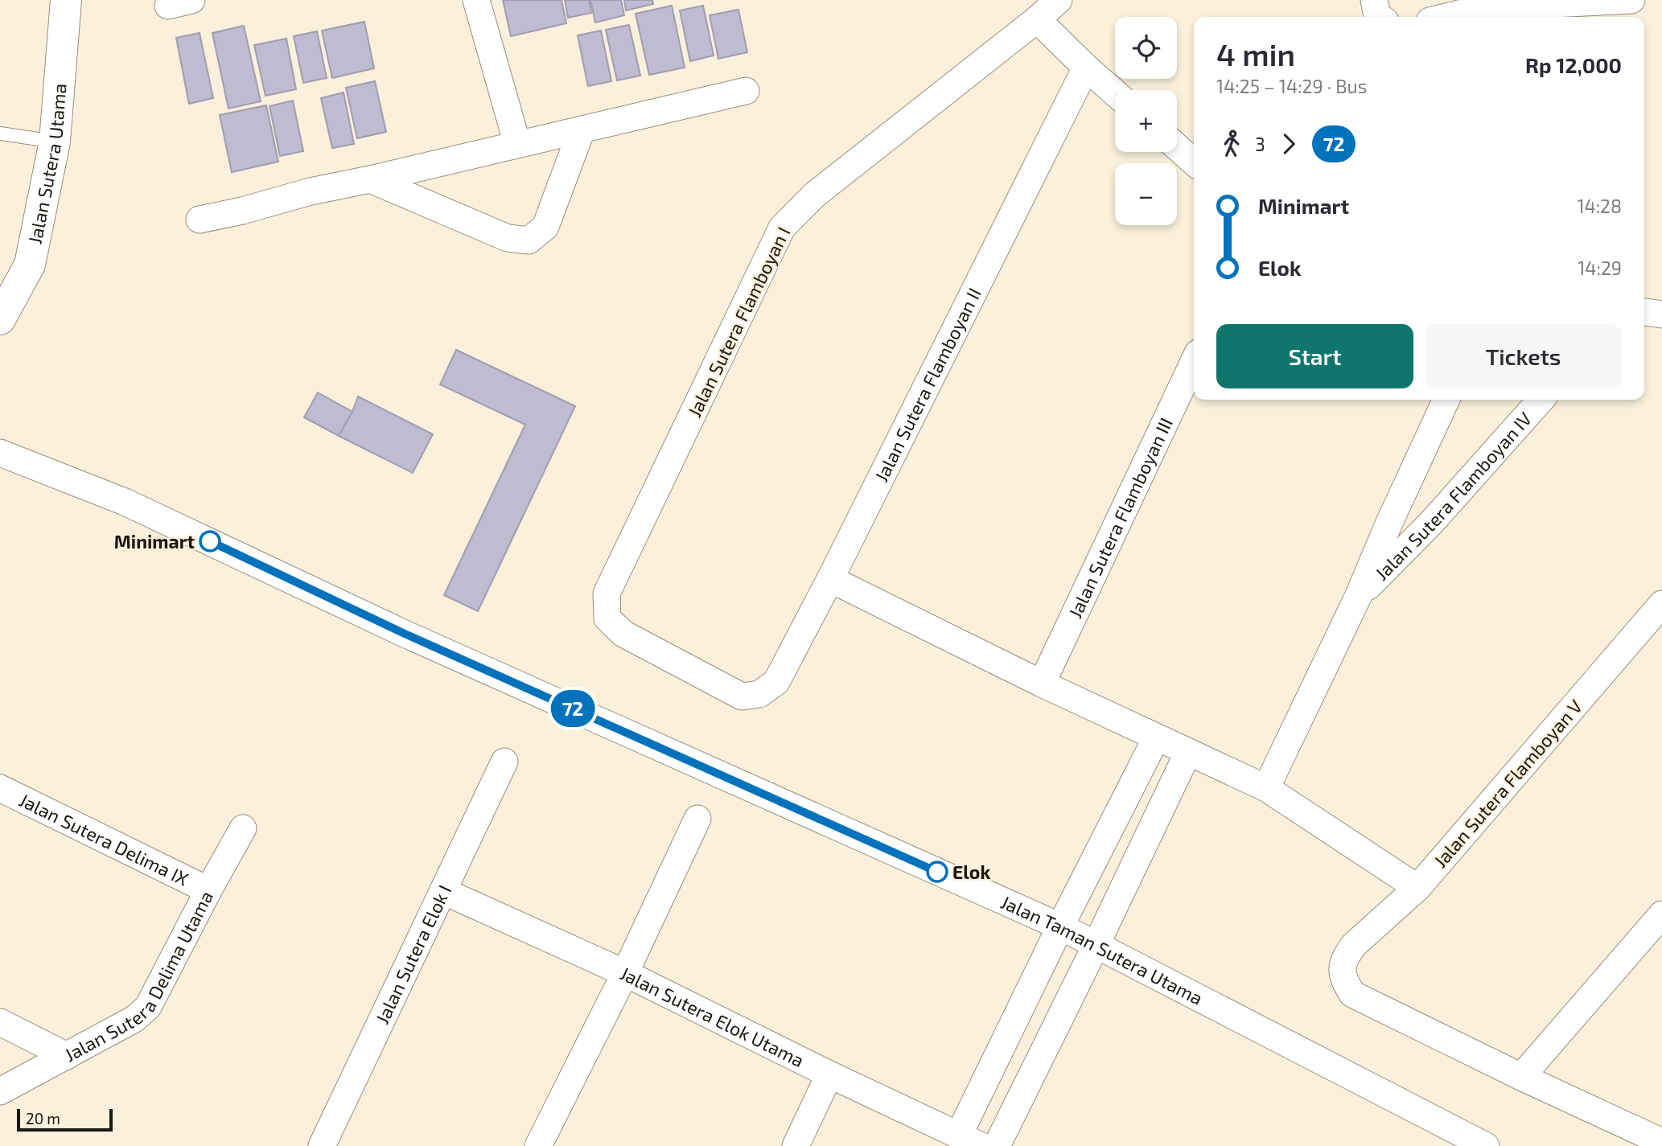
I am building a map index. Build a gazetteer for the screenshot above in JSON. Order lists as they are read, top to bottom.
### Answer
{
  "streets": {
    "street": [
      "Jalan Sutera Utama",
      "Jalan Sutera Flamboyan I",
      "Jalan Sutera Flamboyan II",
      "Jalan Sutera Flamboyan IV",
      "Jalan Sutera Flamboyan III",
      "Jalan Sutera Flamboyan V",
      "Jalan Sutera Delima IX",
      "Jalan Taman Sutera Utama",
      "Jalan Sutera Elok I",
      "Jalan Sutera Delima Utama",
      "Jalan Sutera Elok Utama"
    ]
  },
  "crossings": [
    ["Jalan Sutera Flamboyan I", "Jalan Sutera Flamboyan II"],
    ["Jalan Sutera Delima IX", "Jalan Sutera Delima Utama"],
    ["Jalan Sutera Elok I", "Jalan Sutera Elok Utama"]
  ],
  "places": ["Minimart", "Elok"],
  "lines": ["bus line 72"],
  "scale_bar": "20 m",
  "page": {
    "on_map": "72",
    "map_buttons": ["+", "−"],
    "heading": ["4 min", "14:25 – 14:29 · Bus", "Rp 12,000"],
    "legs": ["3", "72"],
    "list": [
      {
        "name": "Minimart",
        "value": "14:28"
      },
      {
        "name": "Elok",
        "value": "14:29"
      }
    ],
    "buttons": ["Start", "Tickets"],
    "scale": "20 m"
  }
}
